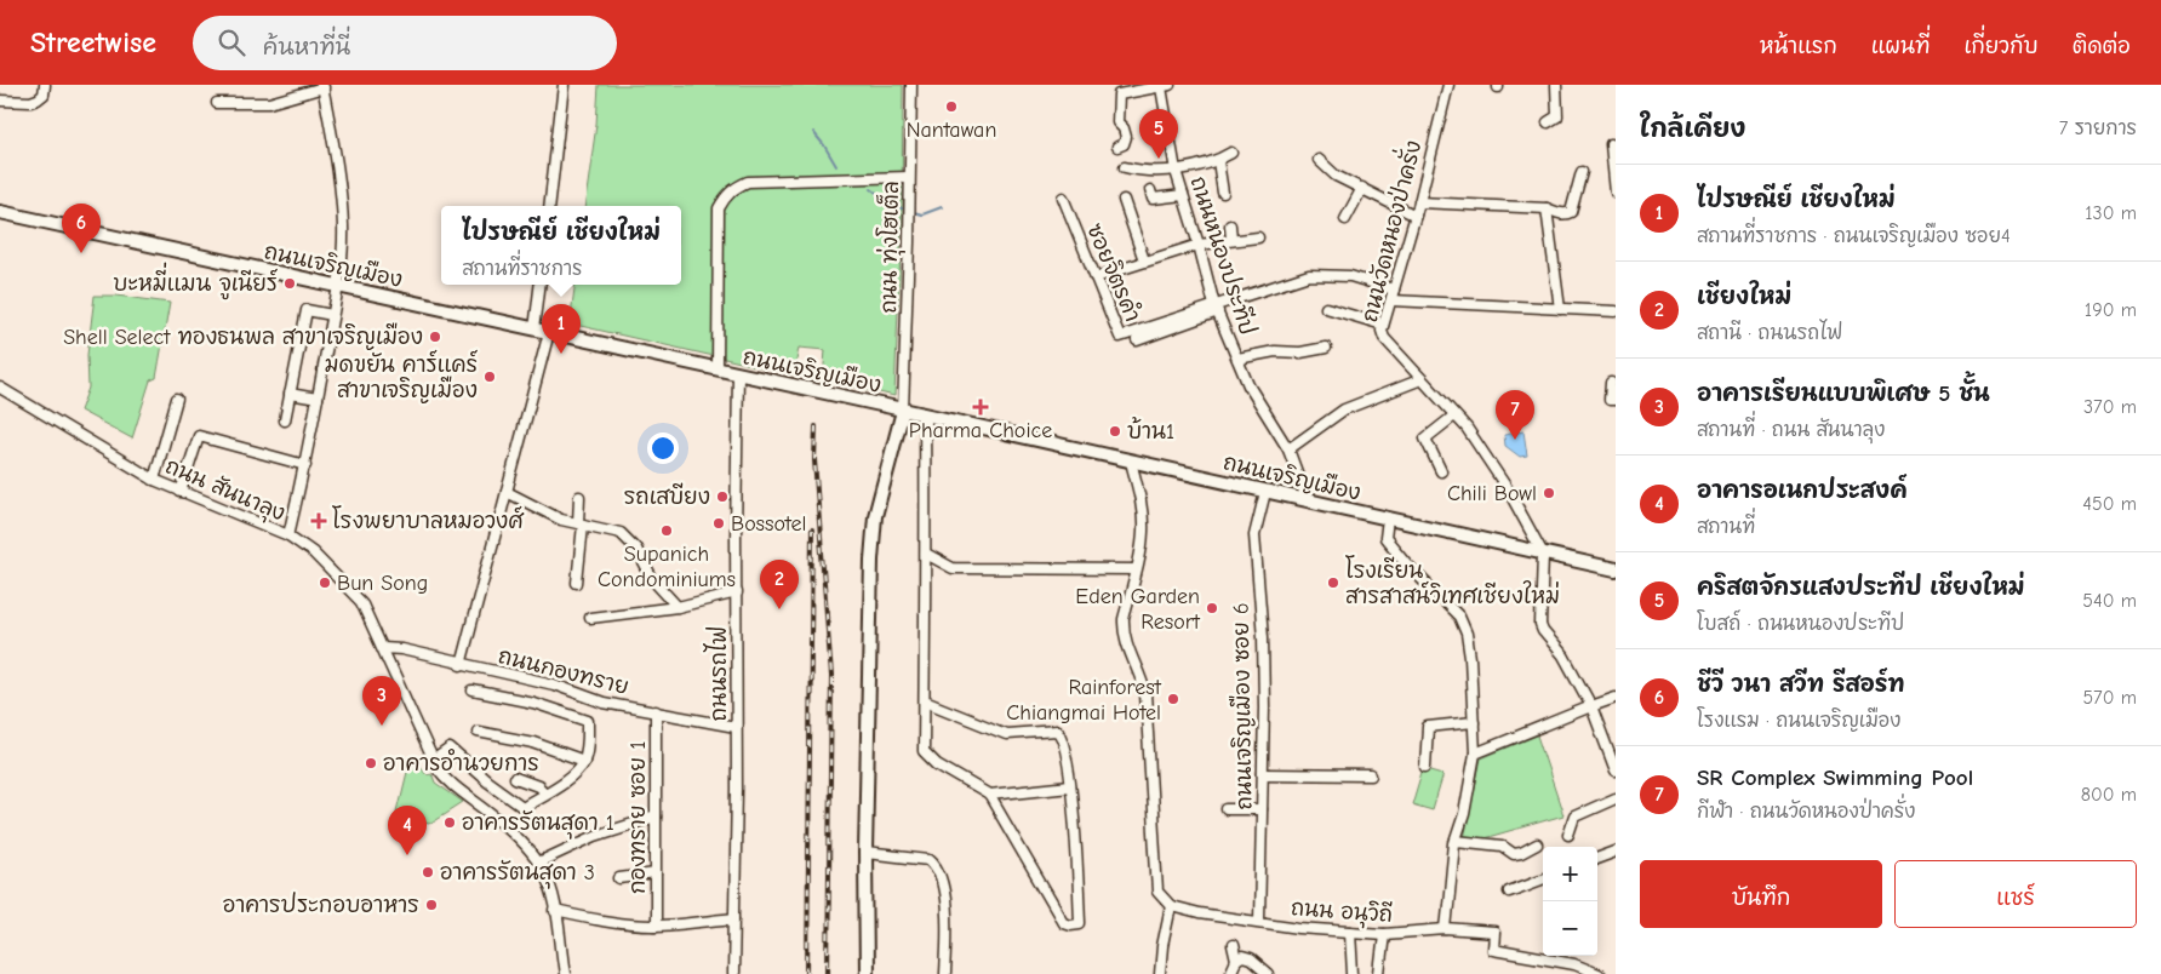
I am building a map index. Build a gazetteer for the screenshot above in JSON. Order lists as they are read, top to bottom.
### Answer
{
  "streets": {
    "main road": ["ถนนเจริญเมือง"],
    "street": [
      "ถนนวัดหนองป่าครั่ง",
      "ถนน ทุ่งโฮเต็ล",
      "ถนนหนองประทีป",
      "ซอยจิตรคำ",
      "ถนน สันนาลุง",
      "ถนนกองทราย",
      "ถนนรถไฟ",
      "ถนนเจริญเมือง ซอย 6",
      "กองทราย ซอย 1",
      "ถนน อนุวิถี"
    ]
  },
  "crossings": [
    ["ถนนวัดหนองป่าครั่ง", "ถนนเจริญเมือง"],
    ["ถนน ทุ่งโฮเต็ล", "ถนนเจริญเมือง"],
    ["ถนนหนองประทีป", "ถนนเจริญเมือง"],
    ["ถนนหนองประทีป", "ซอยจิตรคำ"],
    ["ถนนเจริญเมือง", "ถนนรถไฟ"],
    ["ถนนเจริญเมือง", "ถนนเจริญเมือง ซอย 6"],
    ["ถนน สันนาลุง", "ถนนกองทราย"],
    ["ถนนกองทราย", "ถนนรถไฟ"],
    ["ถนนกองทราย", "กองทราย ซอย 1"],
    ["ถนนเจริญเมือง ซอย 6", "ถนน อนุวิถี"]
  ],
  "places": {
    "other": [
      "Nantawan",
      "บะหมี่แมน จูเนียร์",
      "Shell Select ทองธนพล สาขาเจริญเมือง",
      "มดขยัน คาร์แคร์ สาขาเจริญเมือง",
      "บ้าน1",
      "Chili Bowl",
      "รถเสบียง",
      "Bossotel",
      "Supanich Condominiums",
      "Bun Song",
      "โรงเรียน สารสาสน์วิเทศเชียงใหม่",
      "Eden Garden Resort",
      "Rainforest Chiangmai Hotel",
      "อาคารอำนวยการ",
      "อาคารรัตนสุดา 1",
      "อาคารรัตนสุดา 3",
      "อาคารประกอบอาหาร"
    ],
    "health": ["Pharma Choice", "โรงพยาบาลหมอวงศ์"]
  },
  "page": {
    "header": "Streetwise",
    "search": "ค้นหาที่นี่",
    "nav": [
      "หน้าแรก",
      "แผนที่",
      "เกี่ยวกับ",
      "ติดต่อ"
    ],
    "heading": ["ใกล้เคียง", "7 รายการ"],
    "pins": [
      "5",
      "6",
      "1",
      "7",
      "2",
      "3",
      "4"
    ],
    "list": [
      {
        "mark": "1",
        "name": "ไปรษณีย์ เชียงใหม่",
        "note": "สถานที่ราชการ · ถนนเจริญเมือง ซอย4",
        "value": "130 m"
      },
      {
        "mark": "2",
        "name": "เชียงใหม่",
        "note": "สถานี · ถนนรถไฟ",
        "value": "190 m"
      },
      {
        "mark": "3",
        "name": "อาคารเรียนแบบพิเศษ 5 ชั้น",
        "note": "สถานที่ · ถนน สันนาลุง",
        "value": "370 m"
      },
      {
        "mark": "4",
        "name": "อาคารอเนกประสงค์",
        "note": "สถานที่",
        "value": "450 m"
      },
      {
        "mark": "5",
        "name": "คริสตจักรแสงประทีป เชียงใหม่",
        "note": "โบสถ์ · ถนนหนองประทีป",
        "value": "540 m"
      },
      {
        "mark": "6",
        "name": "ชีวี วนา สวีท รีสอร์ท",
        "note": "โรงแรม · ถนนเจริญเมือง",
        "value": "570 m"
      },
      {
        "mark": "7",
        "name": "SR Complex Swimming Pool",
        "note": "กีฬา · ถนนวัดหนองป่าครั่ง",
        "value": "800 m"
      }
    ],
    "popup": ["ไปรษณีย์ เชียงใหม่", "สถานที่ราชการ"],
    "buttons": ["บันทึก", "แชร์"],
    "map_buttons": ["+", "−"]
  }
}
